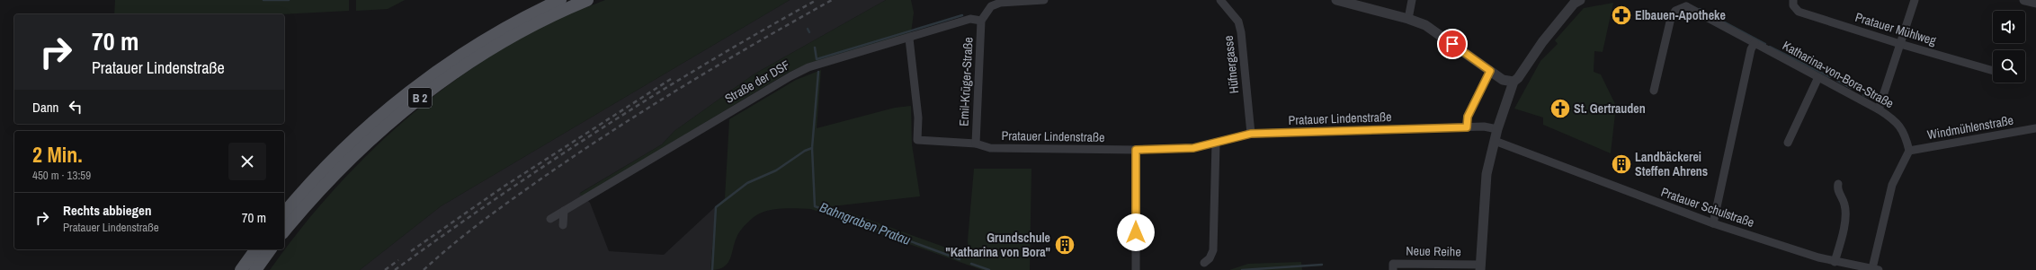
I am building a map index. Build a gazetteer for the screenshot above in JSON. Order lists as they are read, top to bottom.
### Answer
{
  "streets": {
    "main road": ["B 2"],
    "street": [
      "Pratauer Mühlweg",
      "Hüfnergasse",
      "Katharina-von-Bora-Straße",
      "Straße der DSF",
      "Emil-Krüger-Straße",
      "Pratauer Lindenstraße",
      "Windmühlenstraße",
      "Pratauer Schulstraße",
      "Neue Reihe"
    ]
  },
  "crossings": [
    ["Hüfnergasse", "Pratauer Lindenstraße"],
    ["Katharina-von-Bora-Straße", "Windmühlenstraße"],
    ["Straße der DSF", "Emil-Krüger-Straße"],
    ["Straße der DSF", "Pratauer Lindenstraße"],
    ["Emil-Krüger-Straße", "Pratauer Lindenstraße"]
  ],
  "water": ["Bahngraben Pratau"],
  "places": {
    "pharmacy": ["Elbauen-Apotheke"],
    "church": ["St. Gertrauden"],
    "building": ["Landbäckerei Steffen Ahrens", "Grundschule \"Katharina von Bora\""]
  },
  "page": {
    "turn": ["70 m", "Pratauer Lindenstraße"],
    "then": "Dann",
    "heading": ["2 Min.", "450 m · 13:59"],
    "list": [
      {
        "name": "Rechts abbiegen",
        "note": "Pratauer Lindenstraße",
        "value": "70 m"
      }
    ]
  }
}
